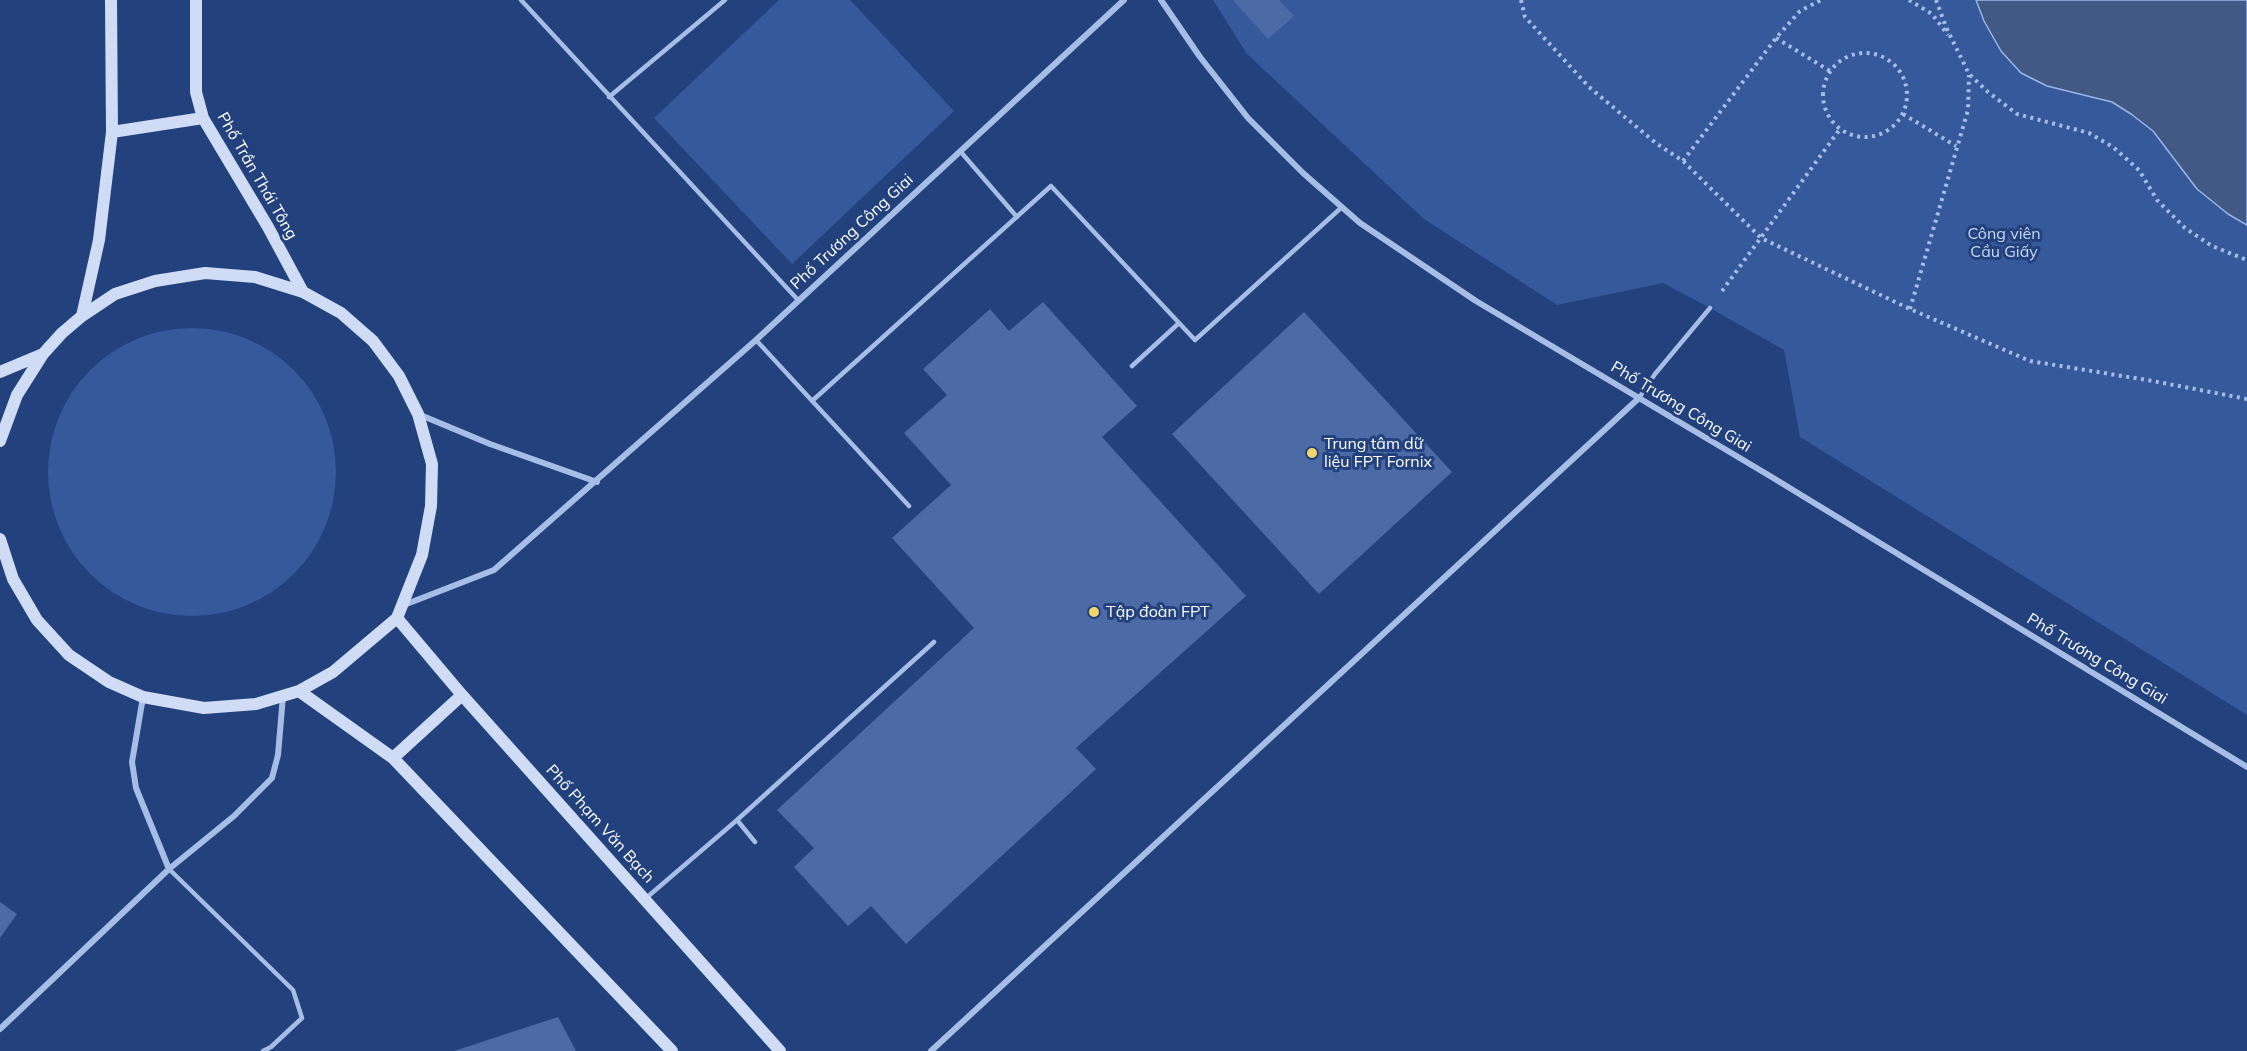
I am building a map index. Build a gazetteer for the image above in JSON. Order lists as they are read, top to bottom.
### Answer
{
  "streets": {
    "main road": ["Phố Trần Thái Tông", "Phố Phạm Văn Bạch"],
    "street": ["Phố Trương Công Giai"]
  },
  "parks": ["Công viên Cầu Giấy"],
  "places": ["Trung tâm dữ liệu FPT Fornix", "Tập đoàn FPT"]
}
